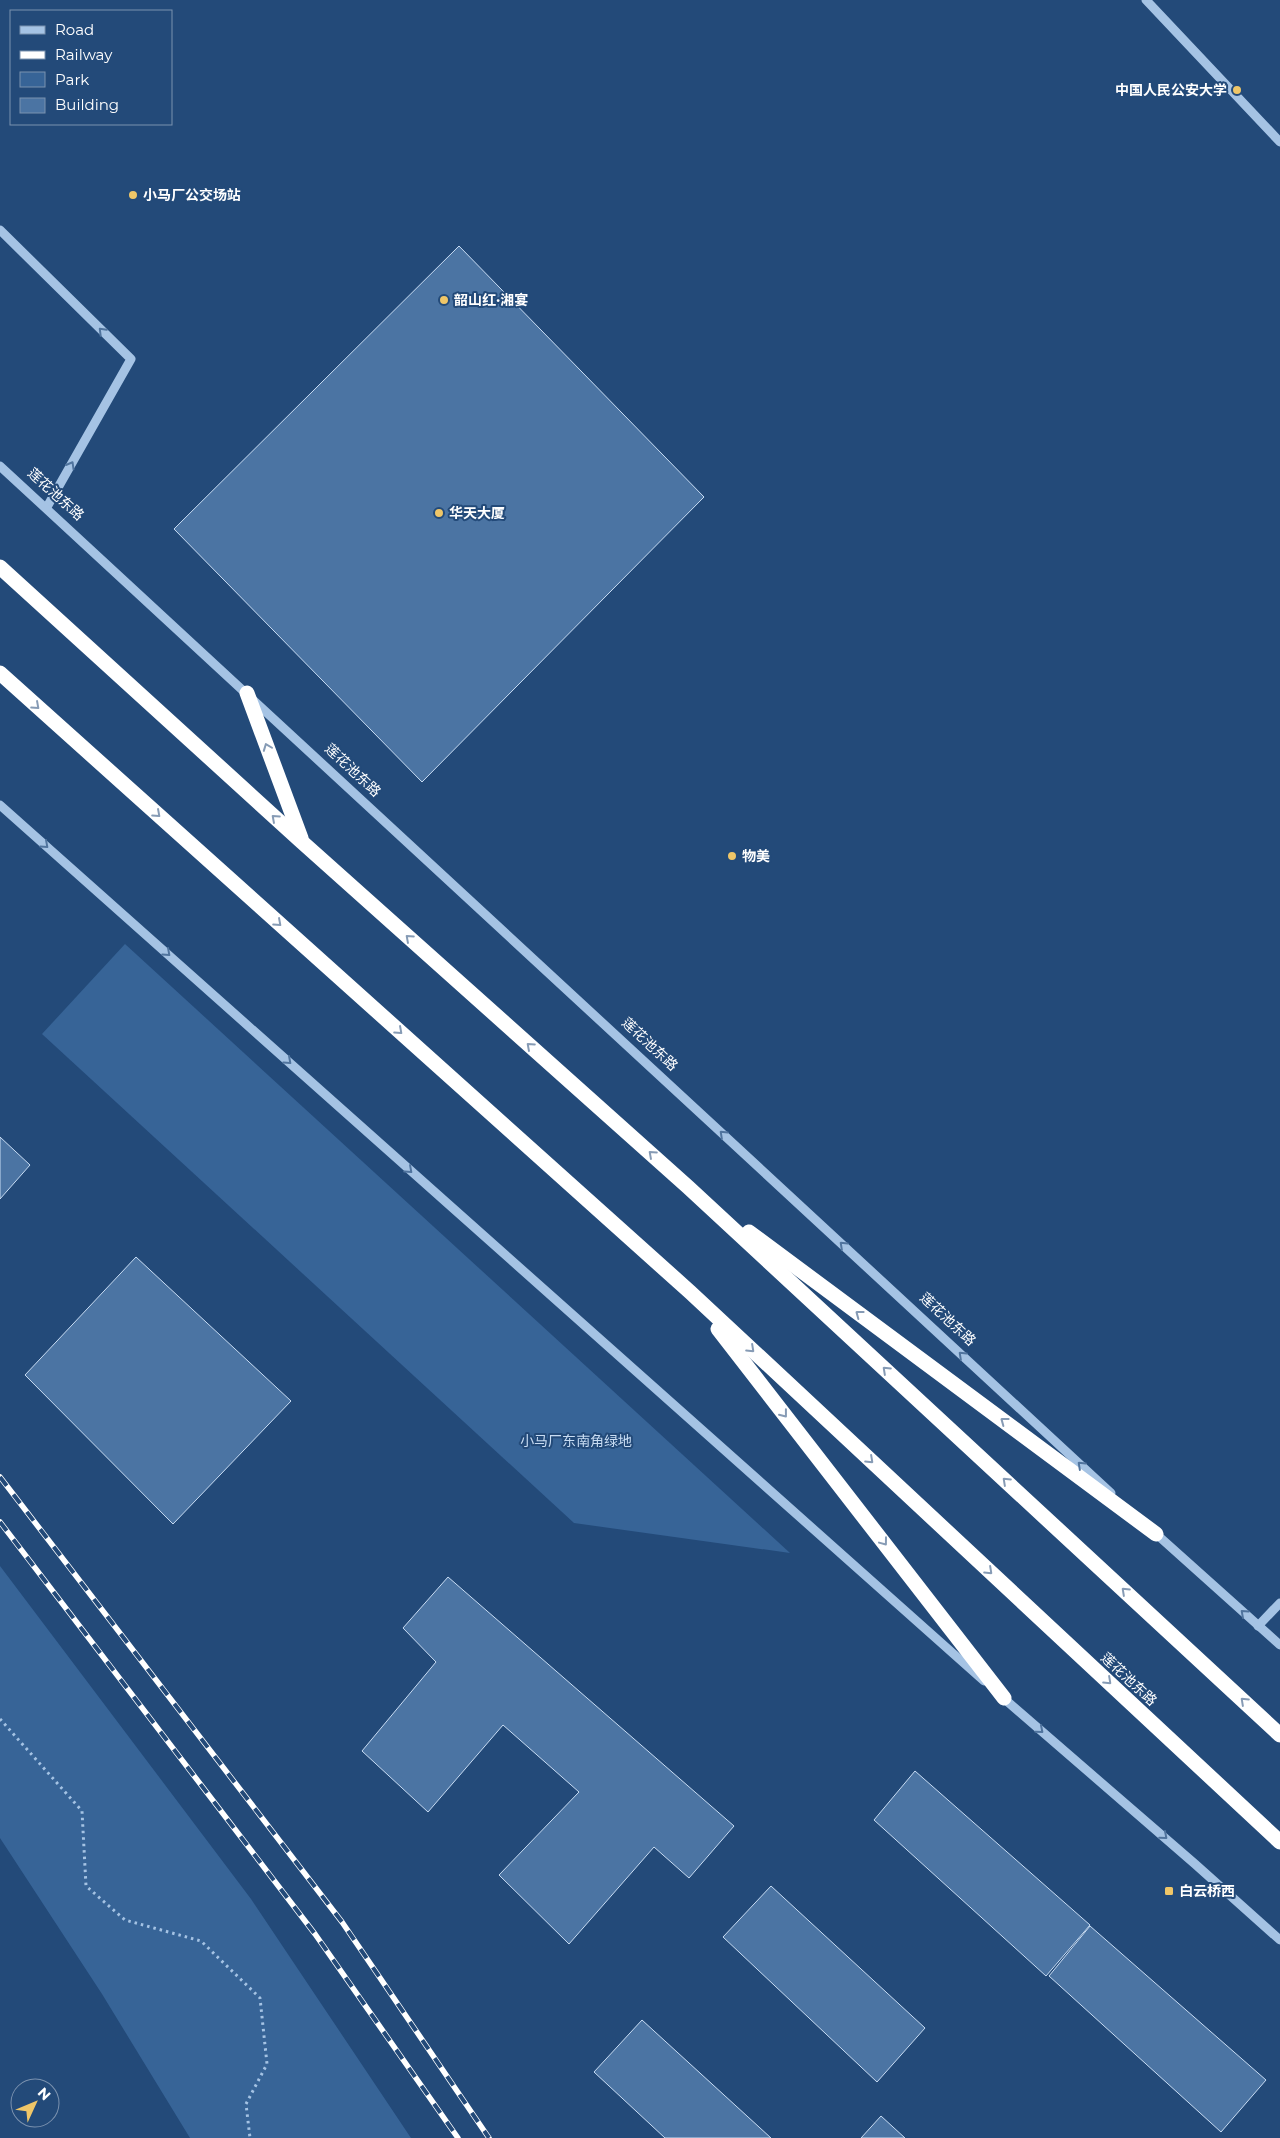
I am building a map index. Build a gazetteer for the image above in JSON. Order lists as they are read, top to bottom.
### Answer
{
  "streets": {
    "highway": ["莲花池东路"]
  },
  "parks": ["小马厂东南角绿地"],
  "places": {
    "other": [
      "中国人民公安大学",
      "小马厂公交场站",
      "韶山红·湘宴",
      "华天大厦",
      "物美"
    ],
    "transit": ["白云桥西"]
  },
  "legend": [
    "Road",
    "Railway",
    "Park",
    "Building"
  ],
  "north": "top right"
}
